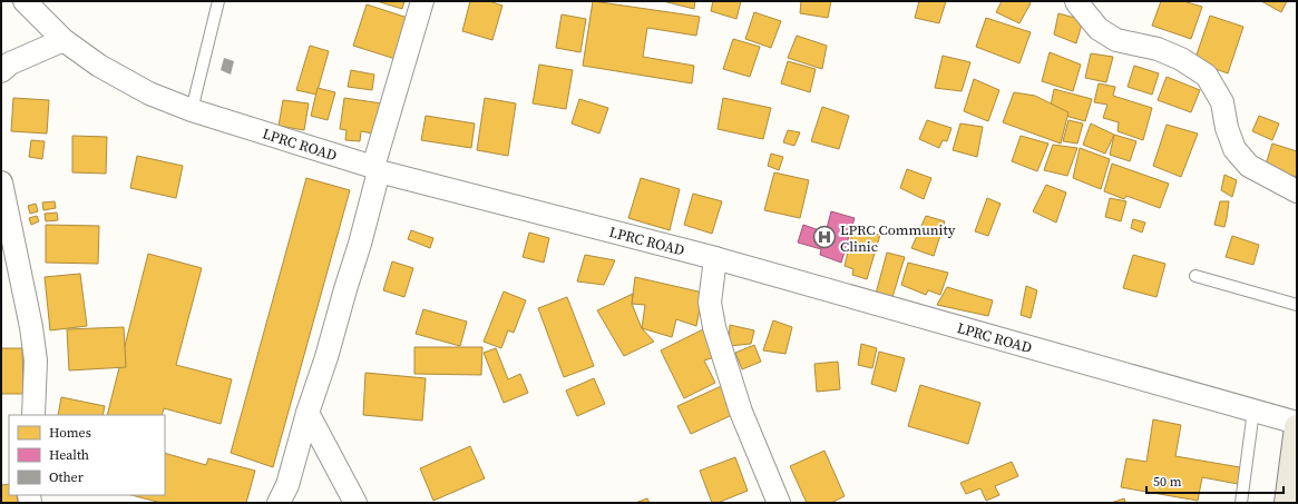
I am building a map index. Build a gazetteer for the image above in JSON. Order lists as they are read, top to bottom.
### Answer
{
  "streets": {
    "street": ["LPRC ROAD"]
  },
  "places": {
    "hospital": ["LPRC Community Clinic"]
  },
  "legend": ["Homes", "Health", "Other"],
  "scale_bar": "50 m"
}
